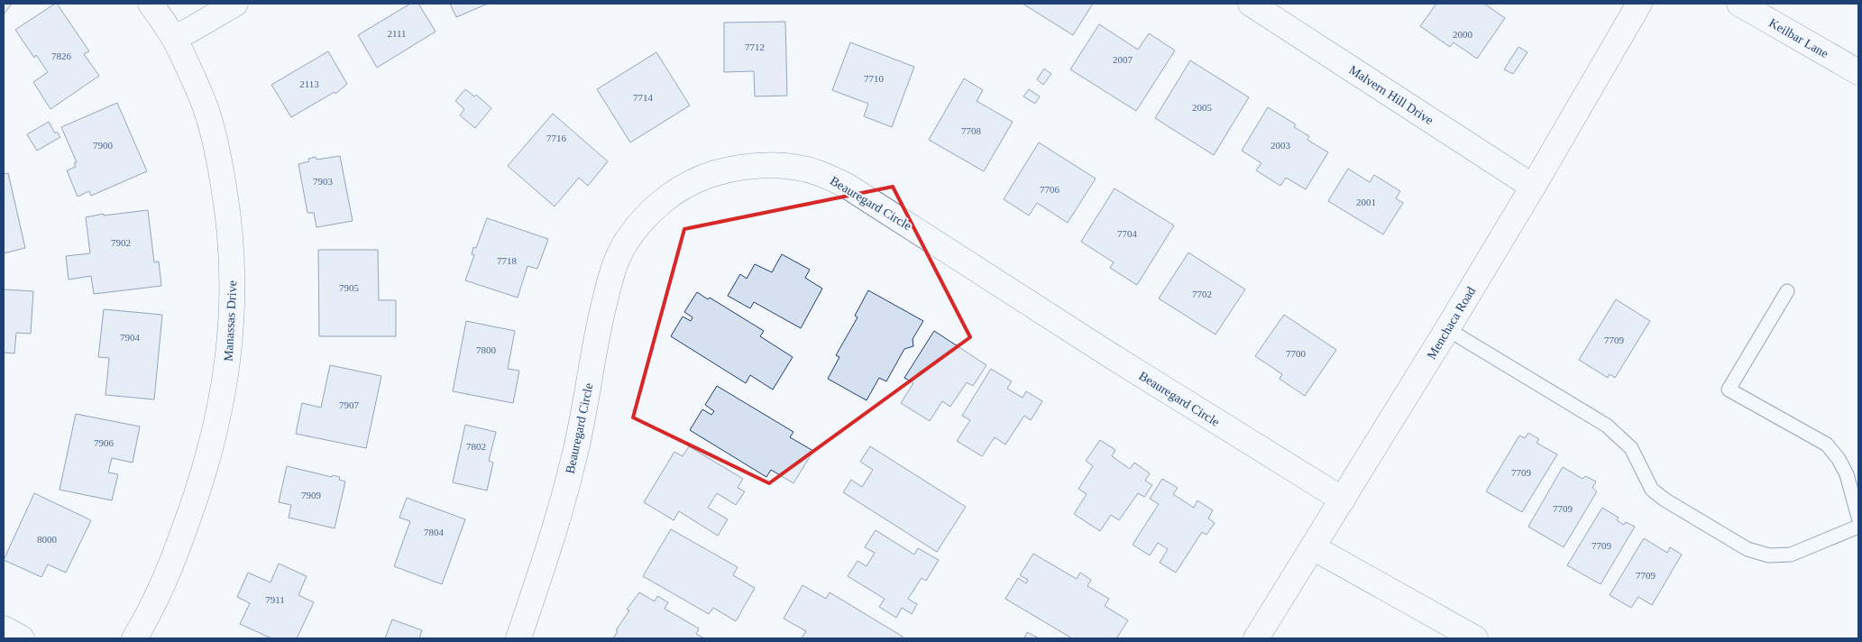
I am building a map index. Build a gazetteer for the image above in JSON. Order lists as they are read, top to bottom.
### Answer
{
  "streets": {
    "street": [
      "Keilbar Lane",
      "Malvern Hill Drive",
      "Beauregard Circle",
      "Manassas Drive",
      "Menchaca Road"
    ]
  },
  "crossings": [
    ["Malvern Hill Drive", "Menchaca Road"],
    ["Beauregard Circle", "Menchaca Road"]
  ],
  "house_numbers": [
    "2111",
    "2000",
    "7712",
    "7826",
    "2007",
    "7710",
    "2113",
    "7714",
    "2005",
    "7708",
    "7716",
    "7900",
    "2003",
    "7903",
    "7706",
    "2001",
    "7704",
    "7902",
    "7718",
    "7905",
    "7702",
    "7904",
    "7709",
    "7800",
    "7700",
    "7907",
    "7906",
    "7802",
    "7709",
    "7909",
    "7709",
    "7804",
    "8000",
    "7709",
    "7709",
    "7911"
  ]
}
